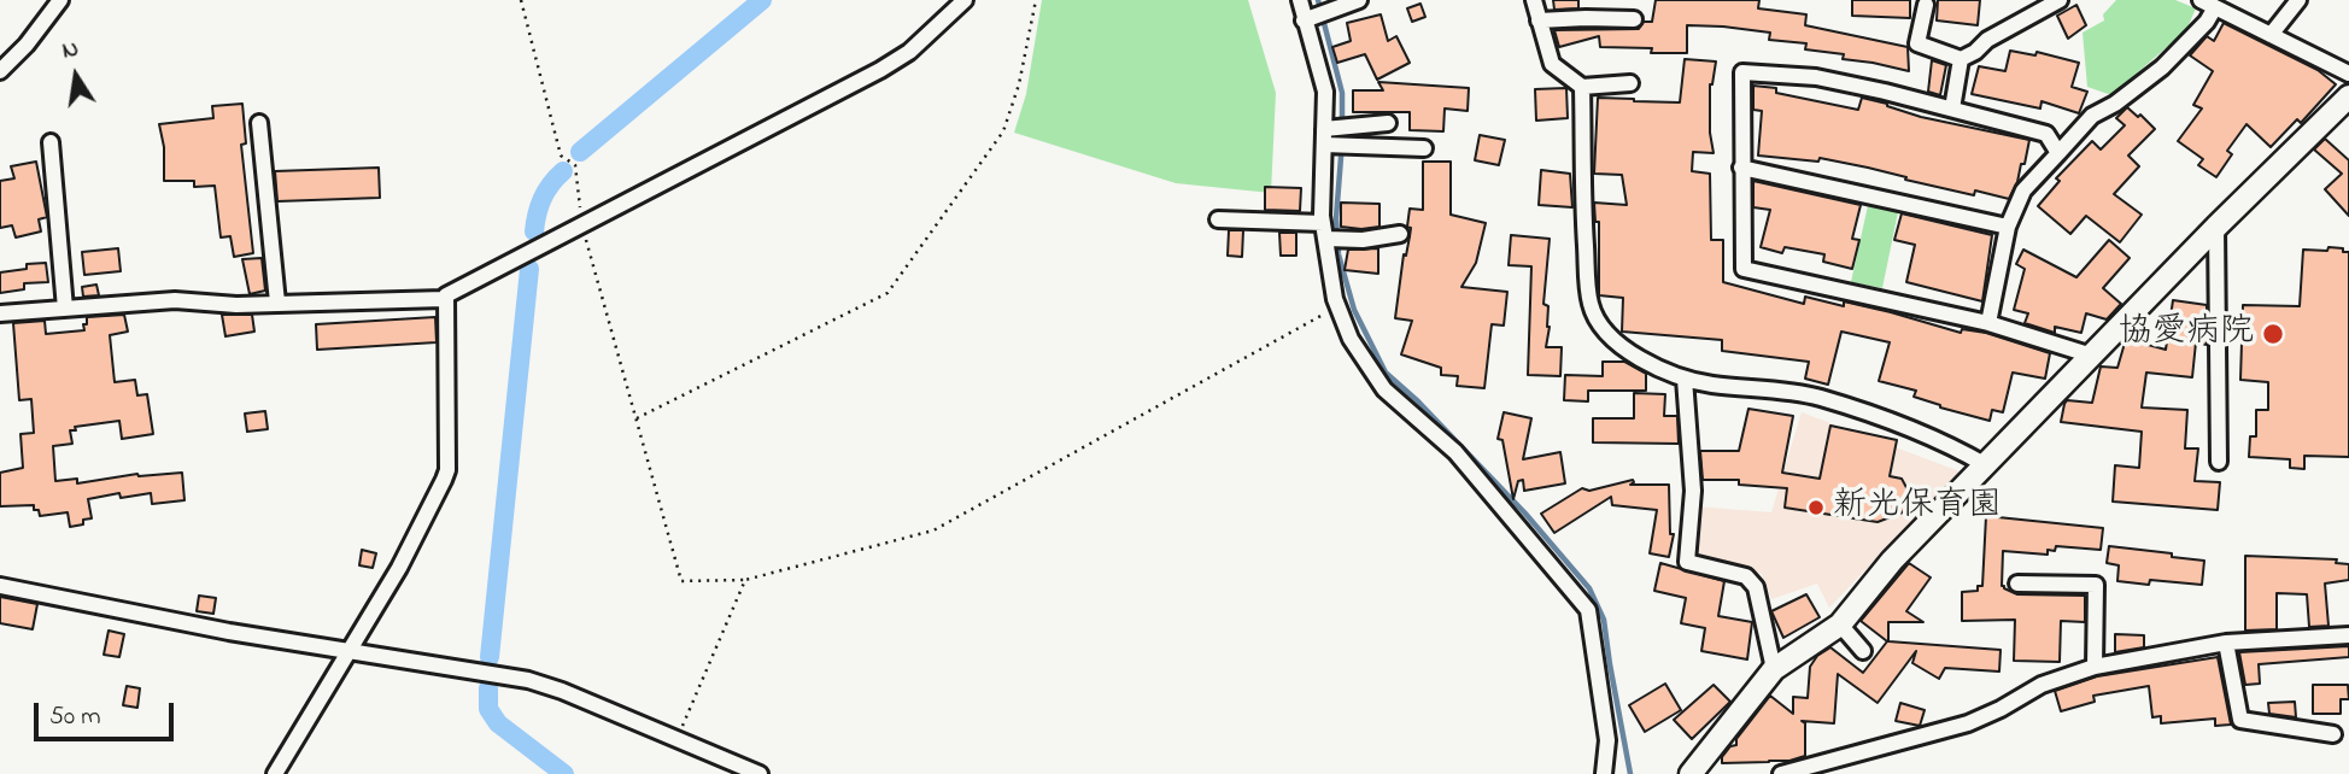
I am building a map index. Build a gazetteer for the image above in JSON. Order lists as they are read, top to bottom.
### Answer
{
  "places": ["協愛病院", "新光保育園"],
  "scale_bar": "50 m",
  "north": "top"
}
